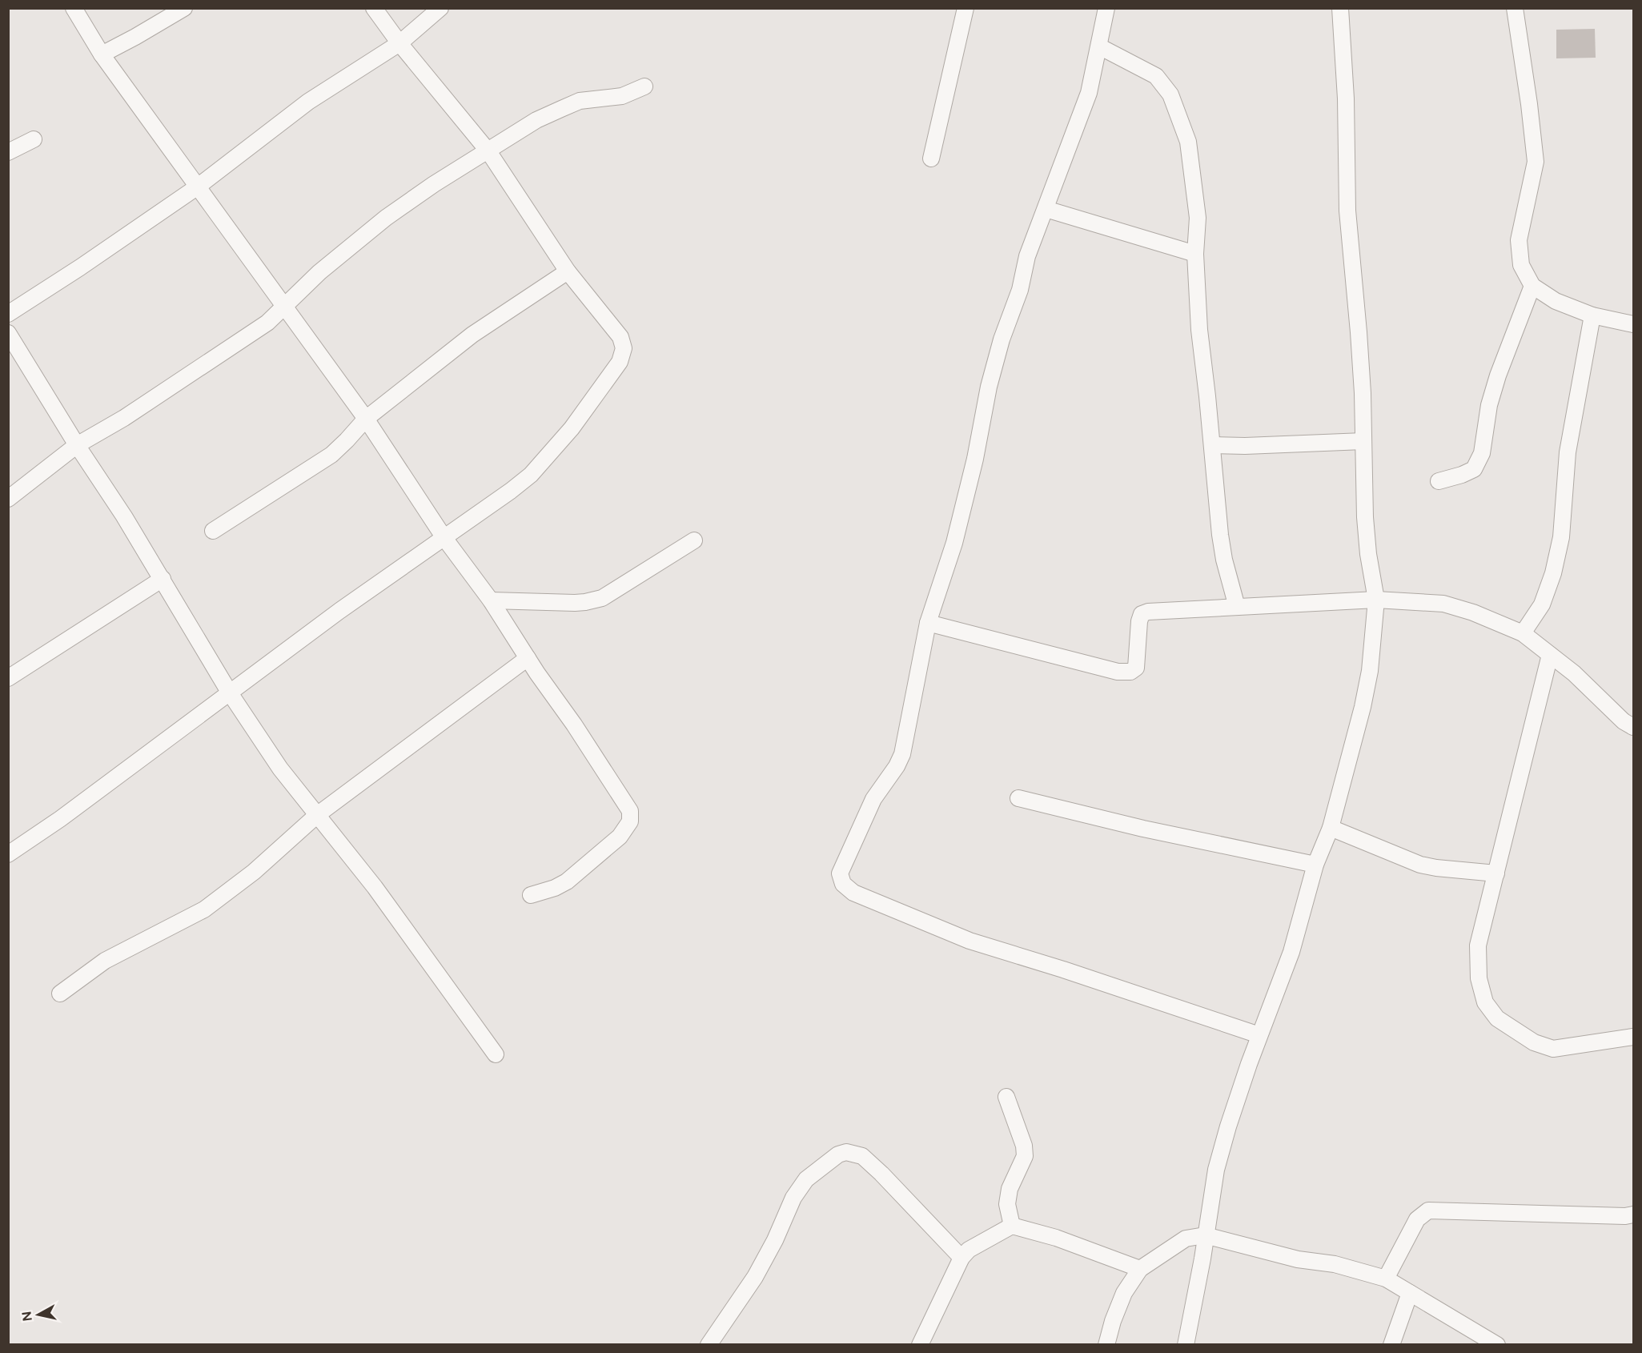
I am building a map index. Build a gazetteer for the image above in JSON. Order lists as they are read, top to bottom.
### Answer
{
  "north": "left"
}
